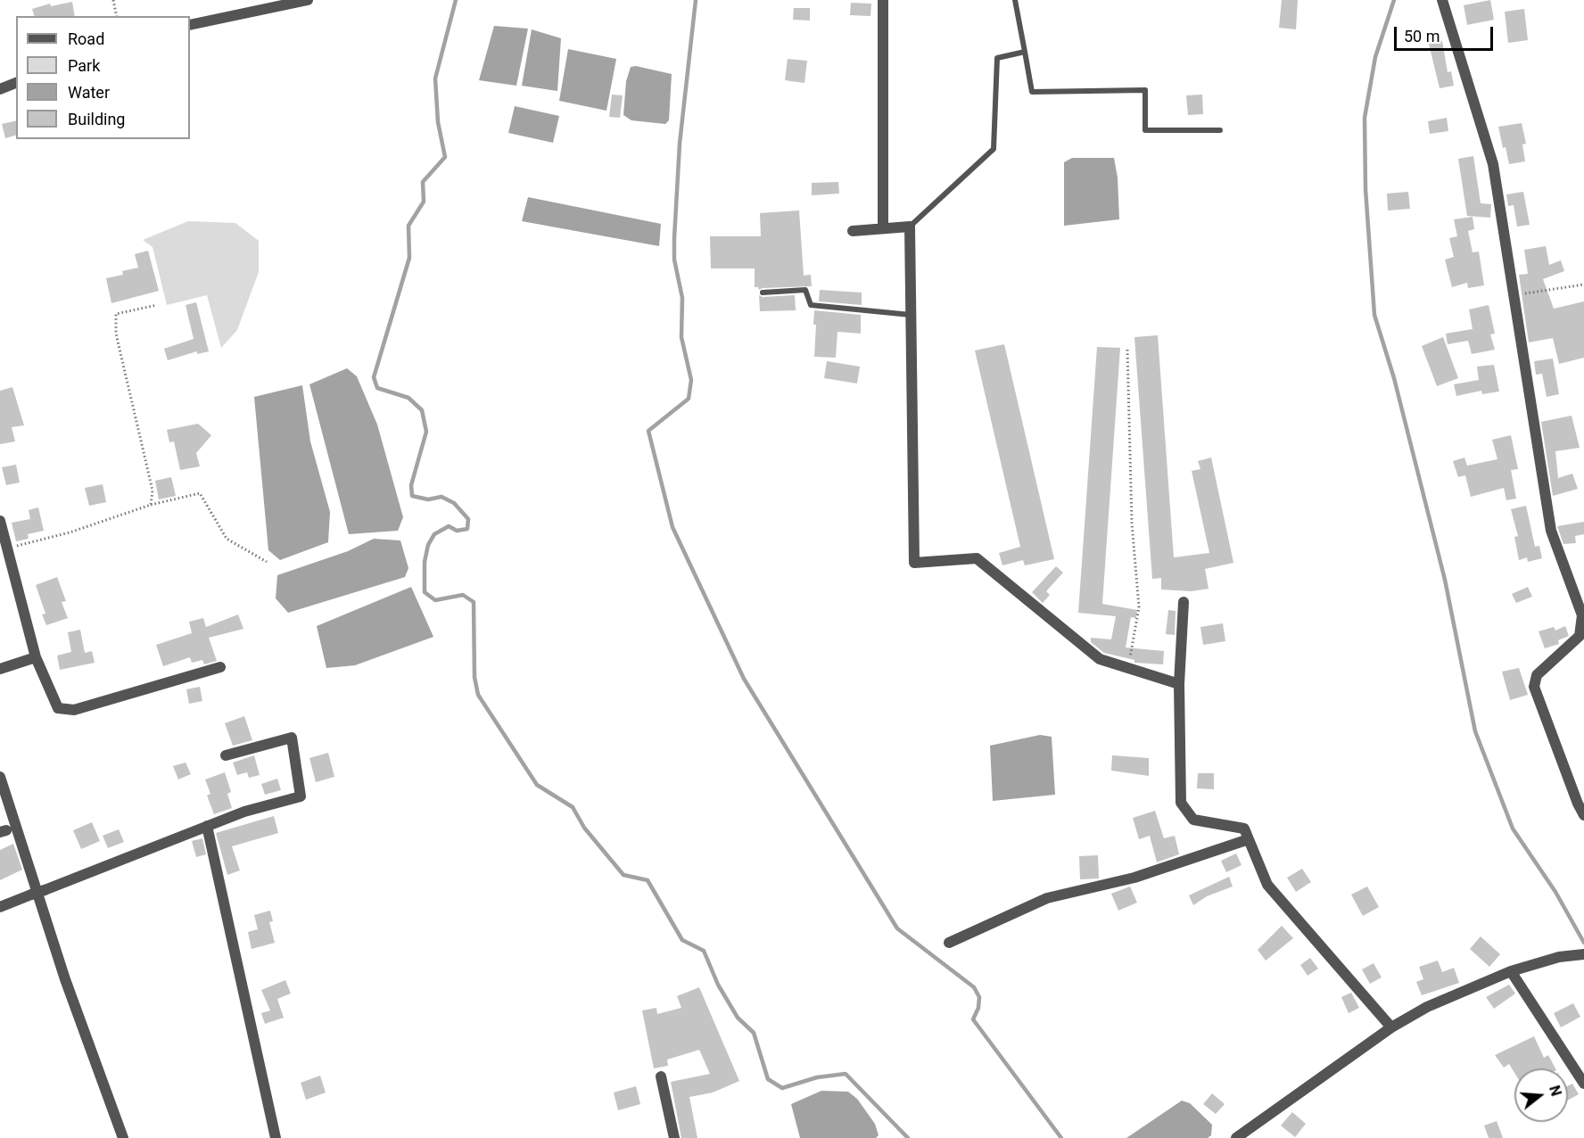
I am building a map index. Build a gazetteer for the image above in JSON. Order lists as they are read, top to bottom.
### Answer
{
  "legend": [
    "Road",
    "Park",
    "Water",
    "Building"
  ],
  "scale_bar": "50 m",
  "north": "right"
}
